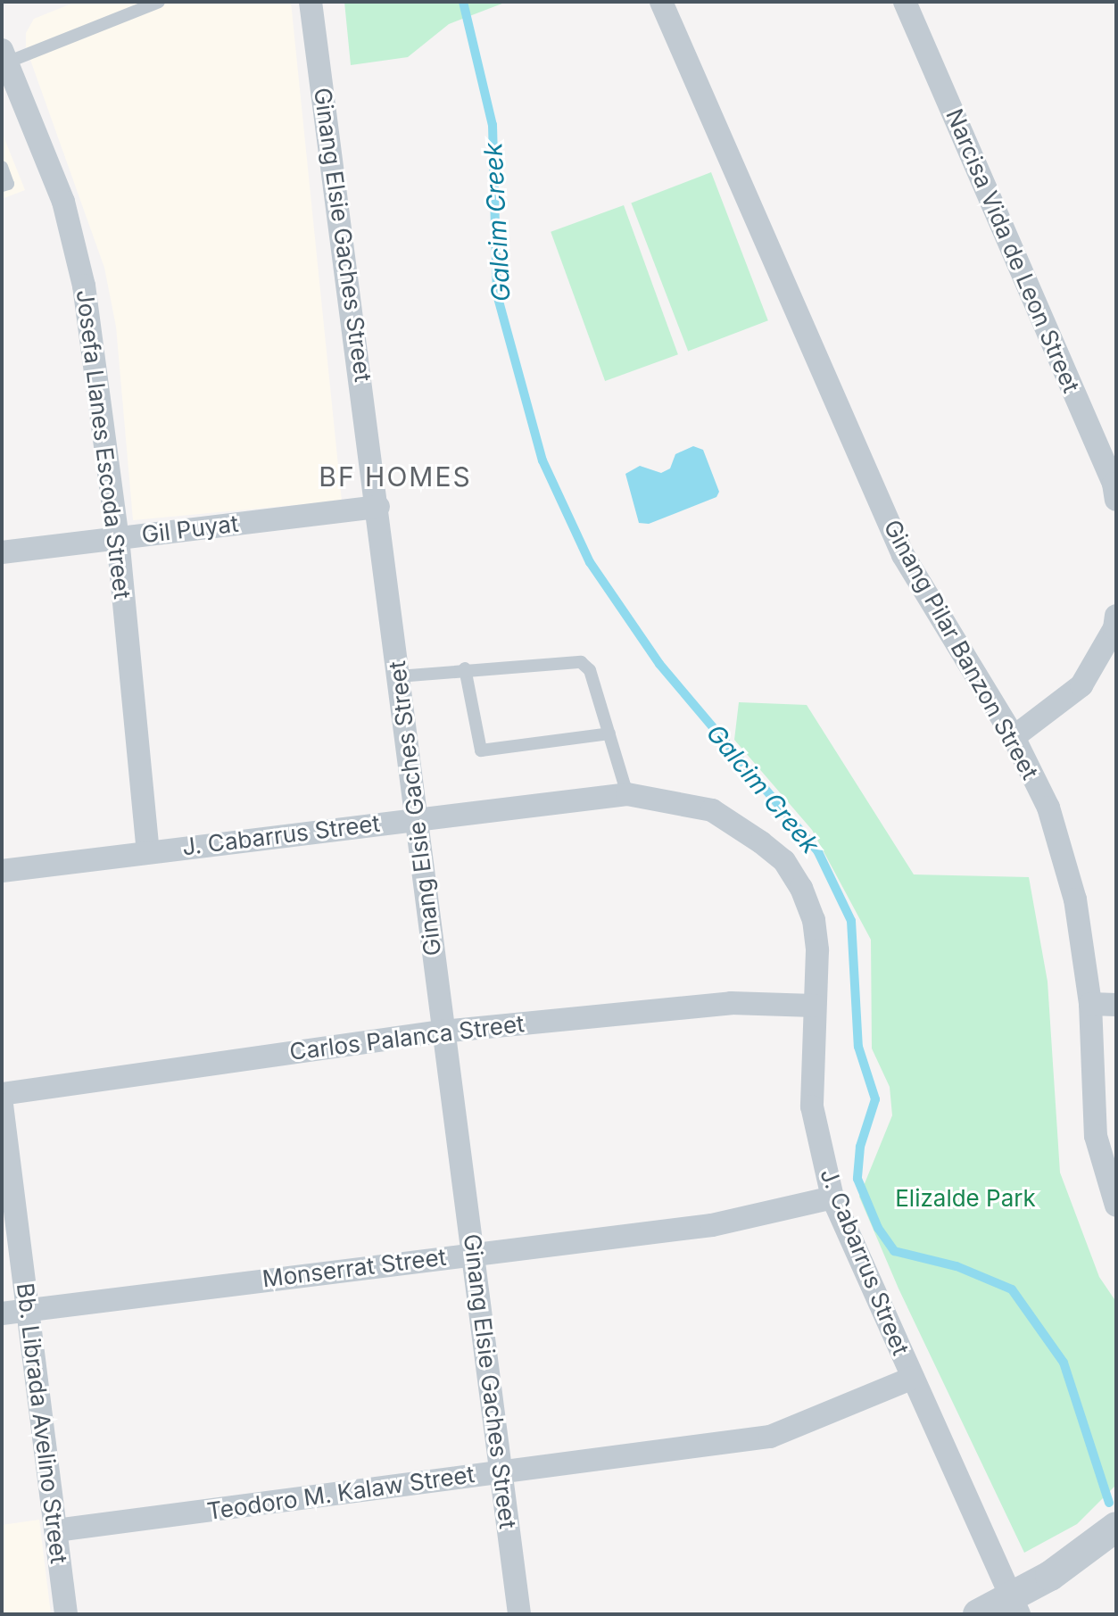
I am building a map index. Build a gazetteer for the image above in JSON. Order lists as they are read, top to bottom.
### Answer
{
  "streets": {
    "street": [
      "Ginang Elsie Gaches Street",
      "Narcisa Vida de Leon Street",
      "Josefa Llanes Escoda Street",
      "Gil Puyat",
      "Ginang Pilar Banzon Street",
      "J. Cabarrus Street",
      "Carlos Palanca Street",
      "Monserrat Street",
      "Bb. Librada Avelino Street",
      "Teodoro M. Kalaw Street"
    ]
  },
  "crossings": [
    ["Ginang Elsie Gaches Street", "Gil Puyat"],
    ["Ginang Elsie Gaches Street", "J. Cabarrus Street"],
    ["Ginang Elsie Gaches Street", "Carlos Palanca Street"],
    ["Ginang Elsie Gaches Street", "Monserrat Street"],
    ["Ginang Elsie Gaches Street", "Teodoro M. Kalaw Street"],
    ["Josefa Llanes Escoda Street", "Gil Puyat"],
    ["Josefa Llanes Escoda Street", "J. Cabarrus Street"],
    ["J. Cabarrus Street", "Carlos Palanca Street"],
    ["J. Cabarrus Street", "Monserrat Street"],
    ["J. Cabarrus Street", "Teodoro M. Kalaw Street"],
    ["Monserrat Street", "Bb. Librada Avelino Street"],
    ["Bb. Librada Avelino Street", "Teodoro M. Kalaw Street"]
  ],
  "districts": ["BF HOMES"],
  "water": ["Galcim Creek"],
  "parks": ["Elizalde Park"]
}
